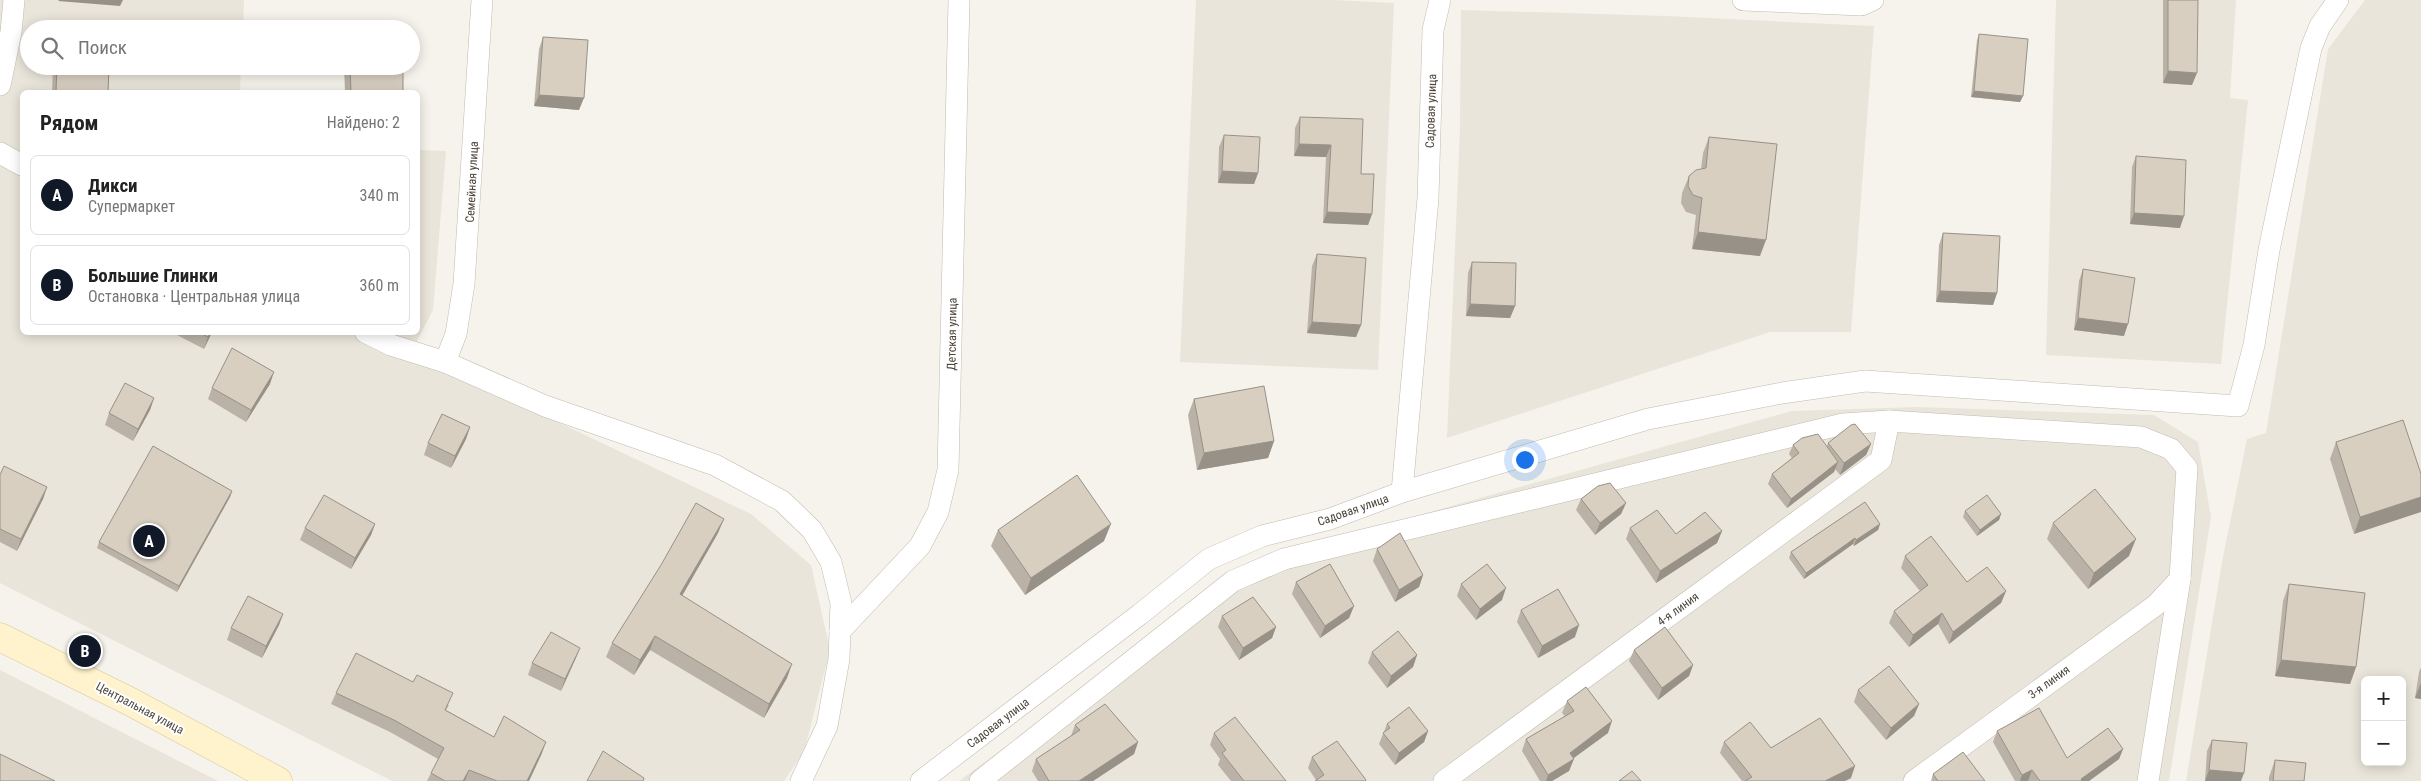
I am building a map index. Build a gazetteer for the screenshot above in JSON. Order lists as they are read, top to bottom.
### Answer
{
  "streets": {
    "main road": ["Центральная улица"],
    "street": [
      "Садовая улица",
      "Семейная улица",
      "Детская улица",
      "4-я линия",
      "3-я линия"
    ]
  },
  "page": {
    "search": "Поиск",
    "heading": ["Рядом", "Найдено: 2"],
    "list": [
      {
        "mark": "A",
        "name": "Дикси",
        "note": "Супермаркет",
        "value": "340 m"
      },
      {
        "mark": "B",
        "name": "Большие Глинки",
        "note": "Остановка · Центральная улица",
        "value": "360 m"
      }
    ],
    "pins": ["A", "B"],
    "map_buttons": ["+", "−"]
  }
}
